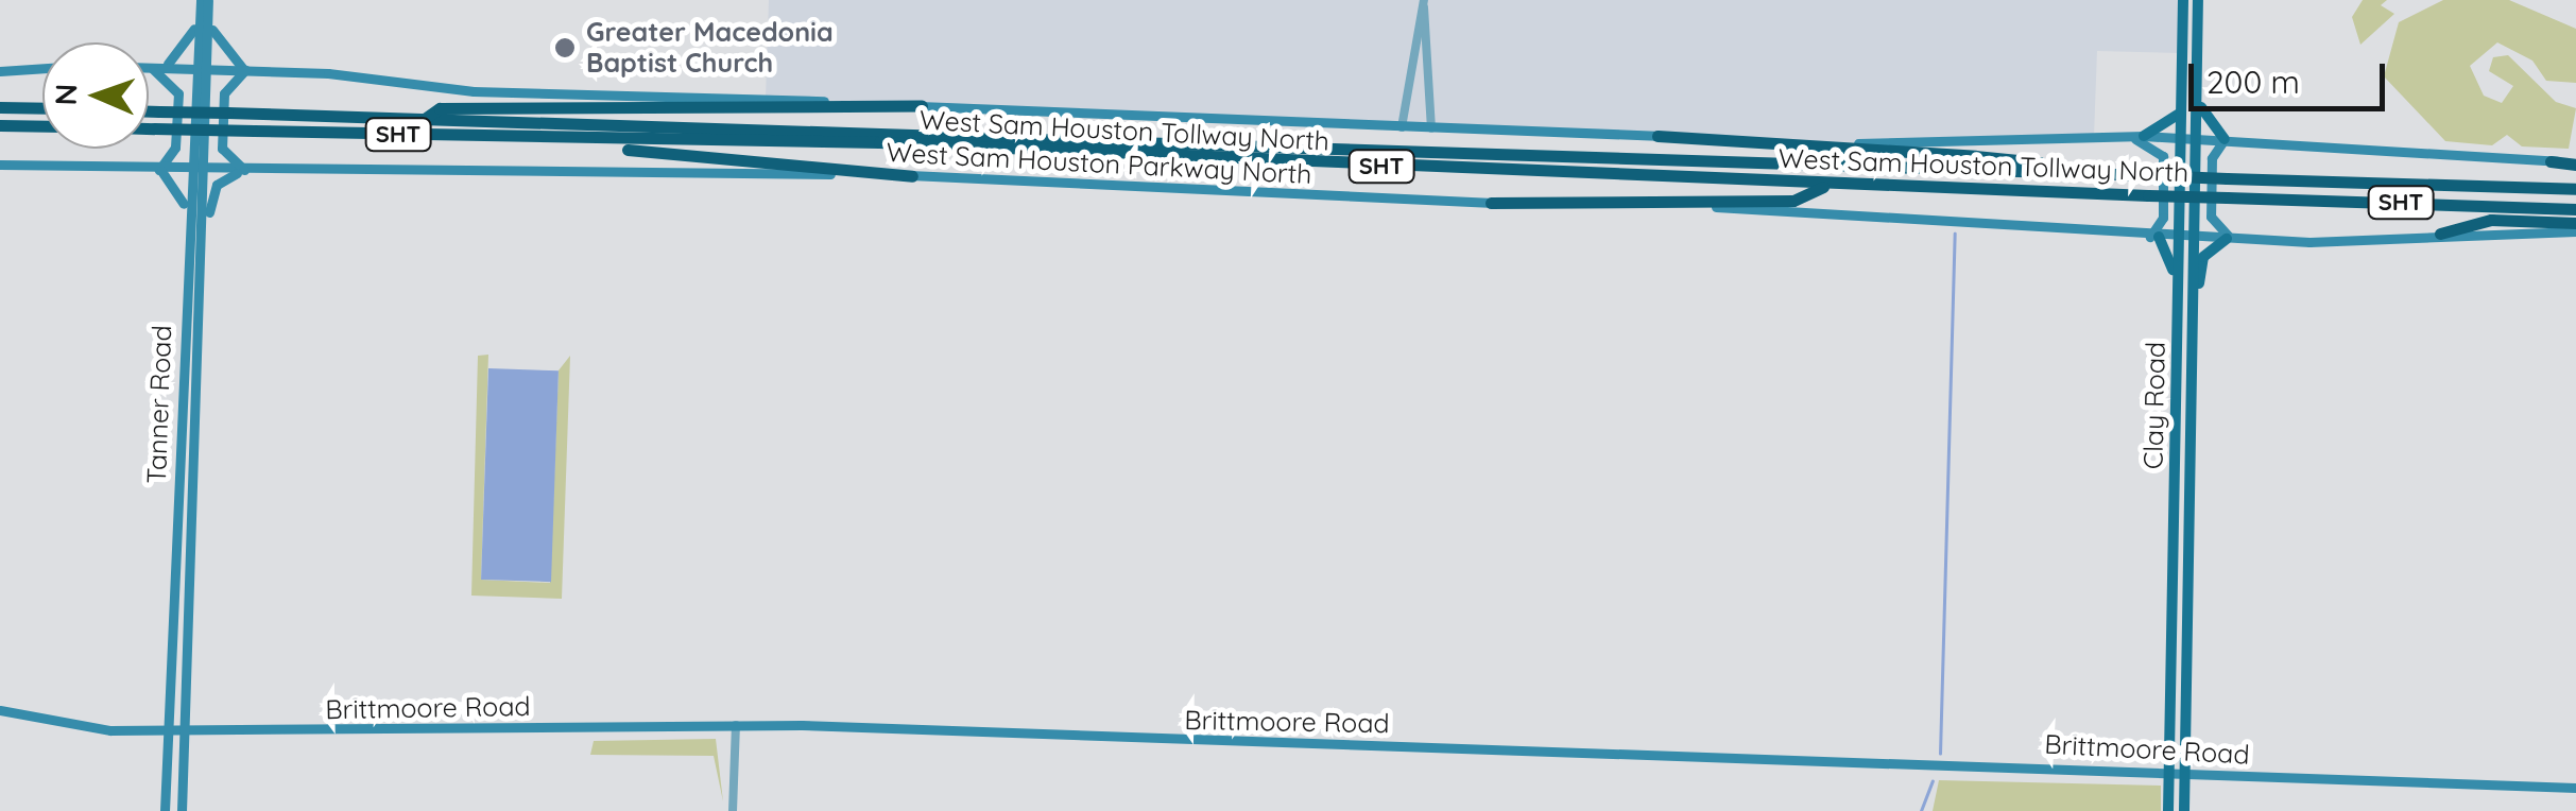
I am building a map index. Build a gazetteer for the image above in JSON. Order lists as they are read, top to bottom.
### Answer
{
  "streets": {
    "highway": ["West Sam Houston Tollway North", "SHT"],
    "main road": [
      "West Sam Houston Parkway North",
      "Tanner Road",
      "Clay Road",
      "Brittmoore Road"
    ]
  },
  "crossings": [
    ["West Sam Houston Parkway North", "Tanner Road"],
    ["West Sam Houston Parkway North", "Clay Road"],
    ["Tanner Road", "Brittmoore Road"],
    ["Clay Road", "Brittmoore Road"]
  ],
  "places": ["Greater Macedonia Baptist Church"],
  "scale_bar": "200 m",
  "north": "left"
}
